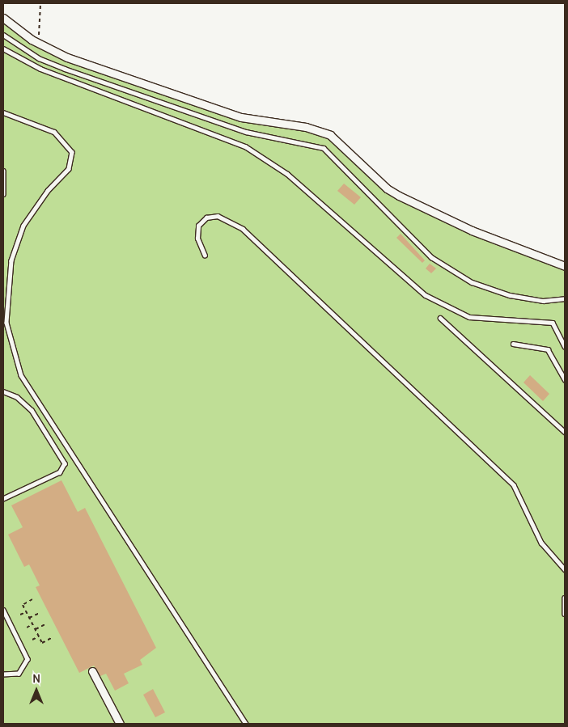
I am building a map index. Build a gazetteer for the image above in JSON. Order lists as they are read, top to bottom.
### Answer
{
  "north": "top"
}
